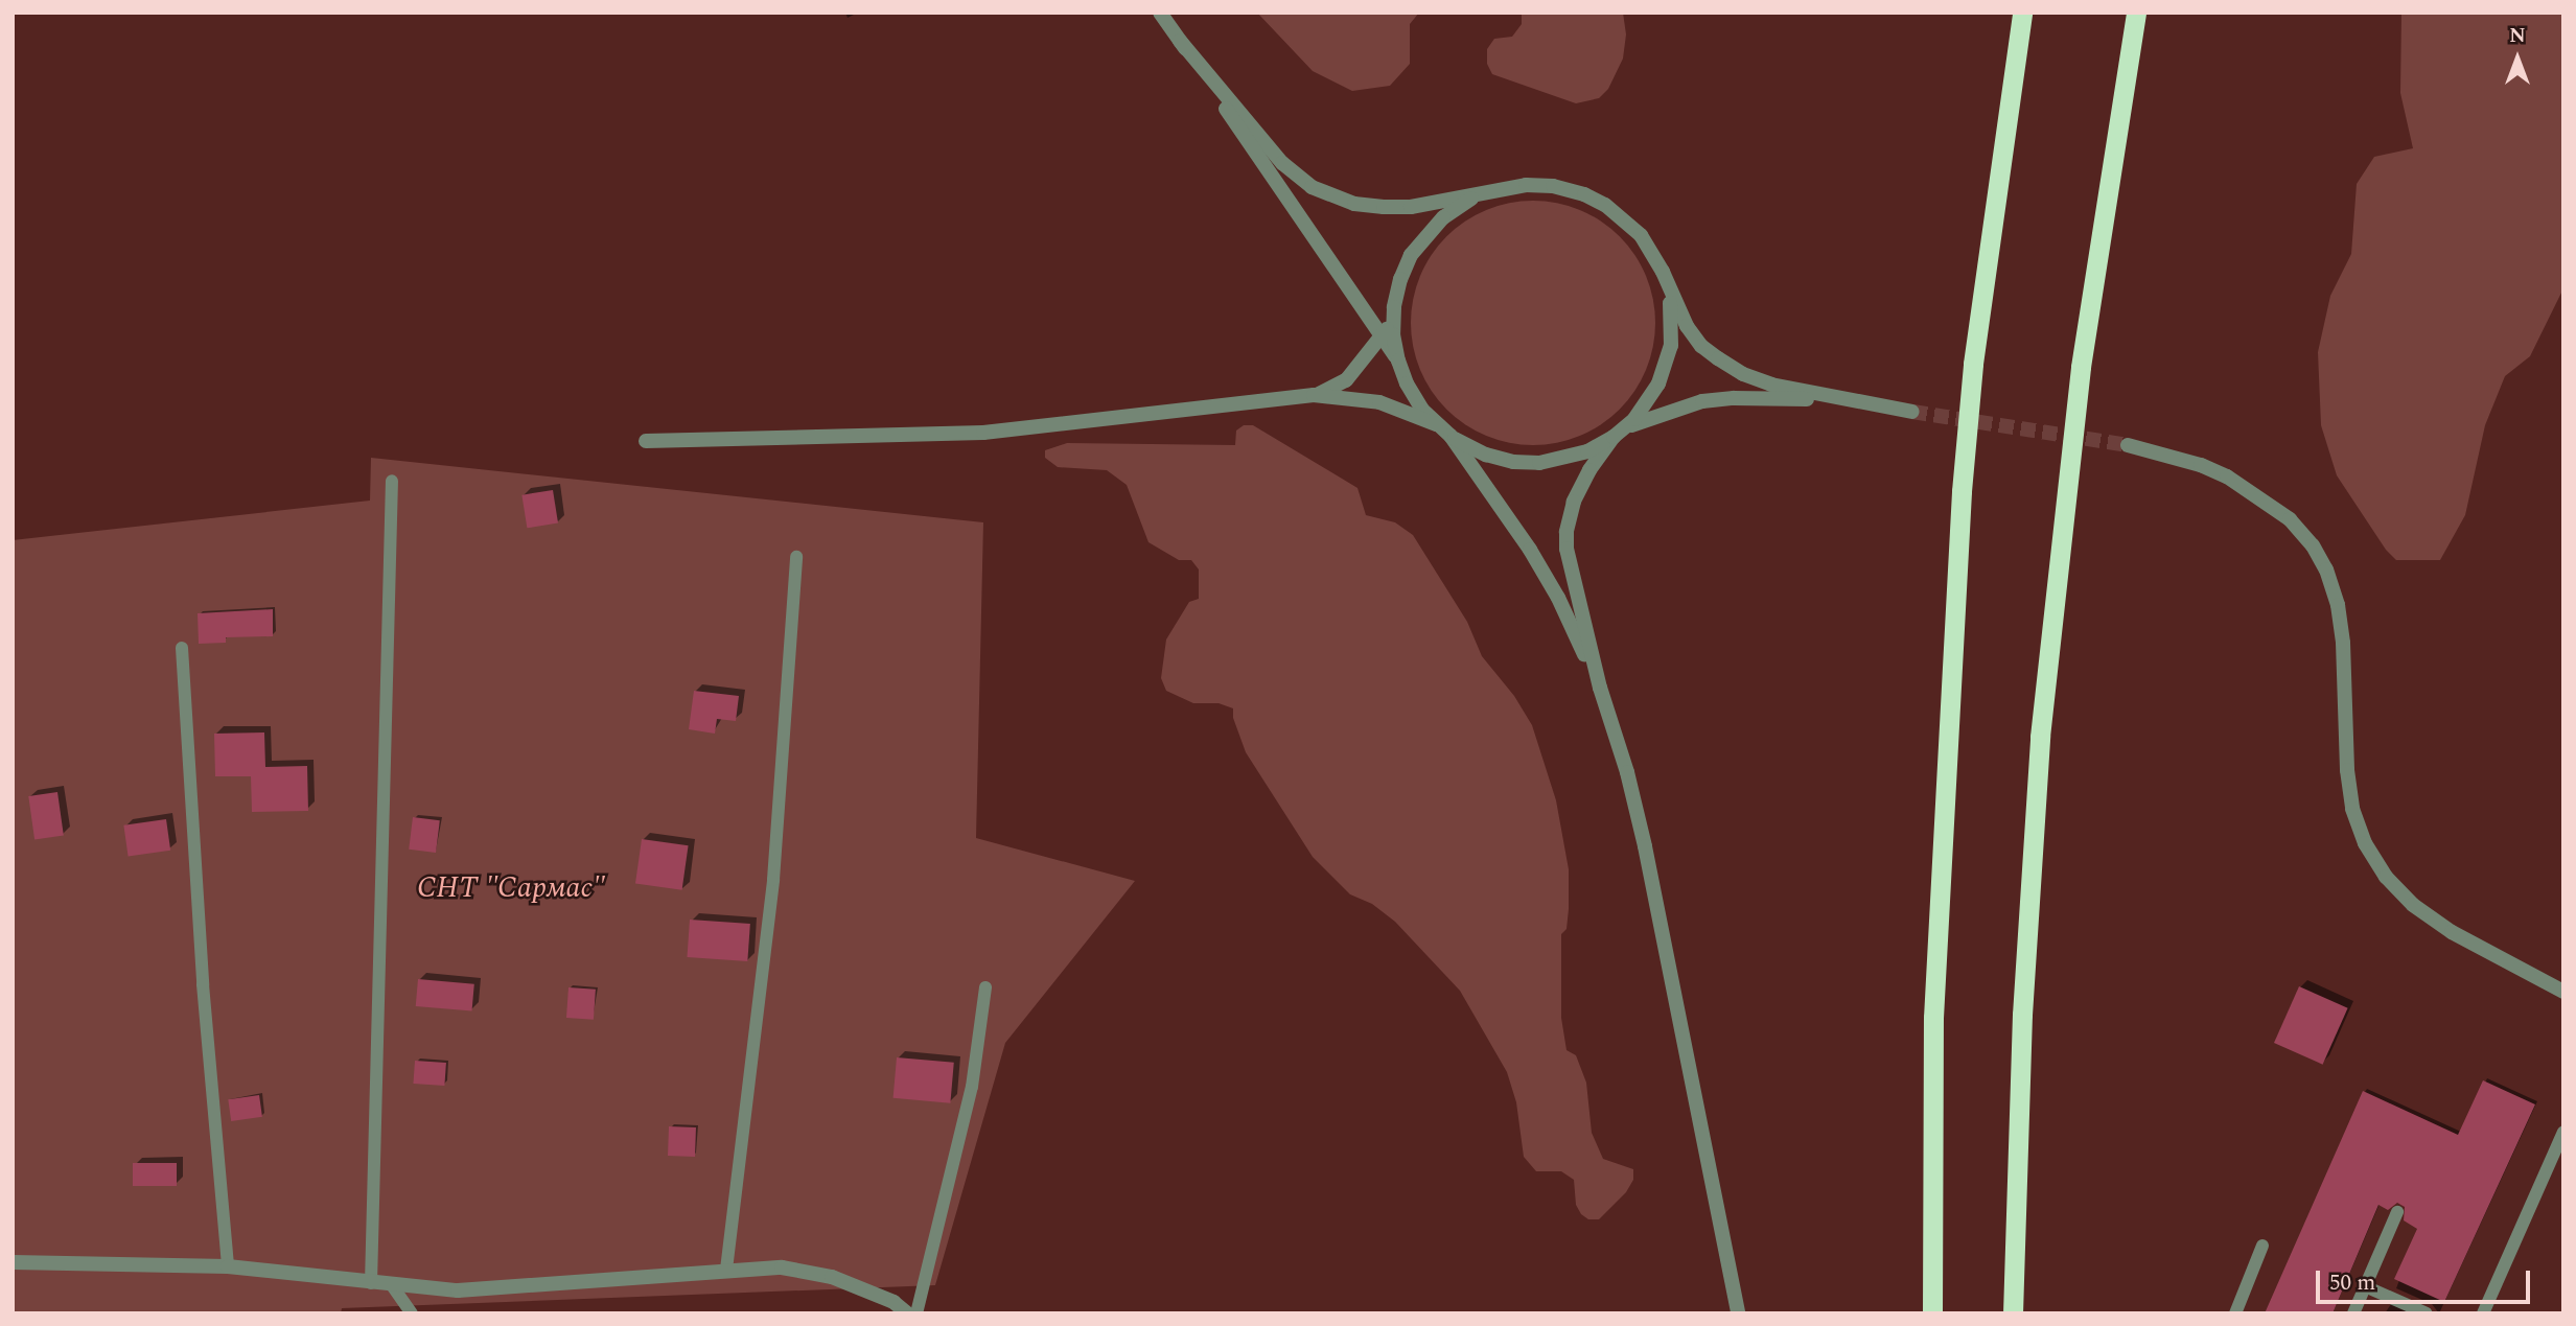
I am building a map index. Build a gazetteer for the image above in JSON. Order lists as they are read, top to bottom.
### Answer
{
  "parks": ["СНТ \"Сармас\""],
  "scale_bar": "50 m",
  "north": "top"
}
